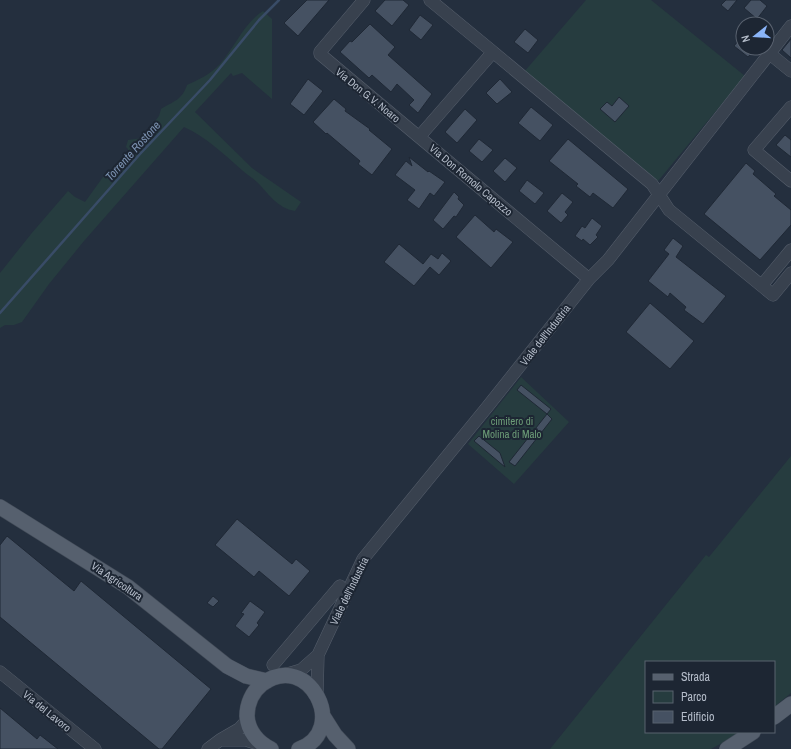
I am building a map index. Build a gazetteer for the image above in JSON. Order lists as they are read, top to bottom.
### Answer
{
  "streets": {
    "main road": ["Viale dell'Industria", "Via Agricoltura"],
    "street": ["Via Don G.V. Noaro", "Via Don Romolo Capozzo", "Via del Lavoro"]
  },
  "crossings": [
    ["Via Don G.V. Noaro", "Via Don Romolo Capozzo"],
    ["Via Don Romolo Capozzo", "Viale dell'Industria"],
    ["Viale dell'Industria", "Via Agricoltura"]
  ],
  "water": ["Torrente Rostone"],
  "parks": ["cimitero di Molina di Malo"],
  "legend": ["Strada", "Parco", "Edificio"],
  "north": "left"
}
